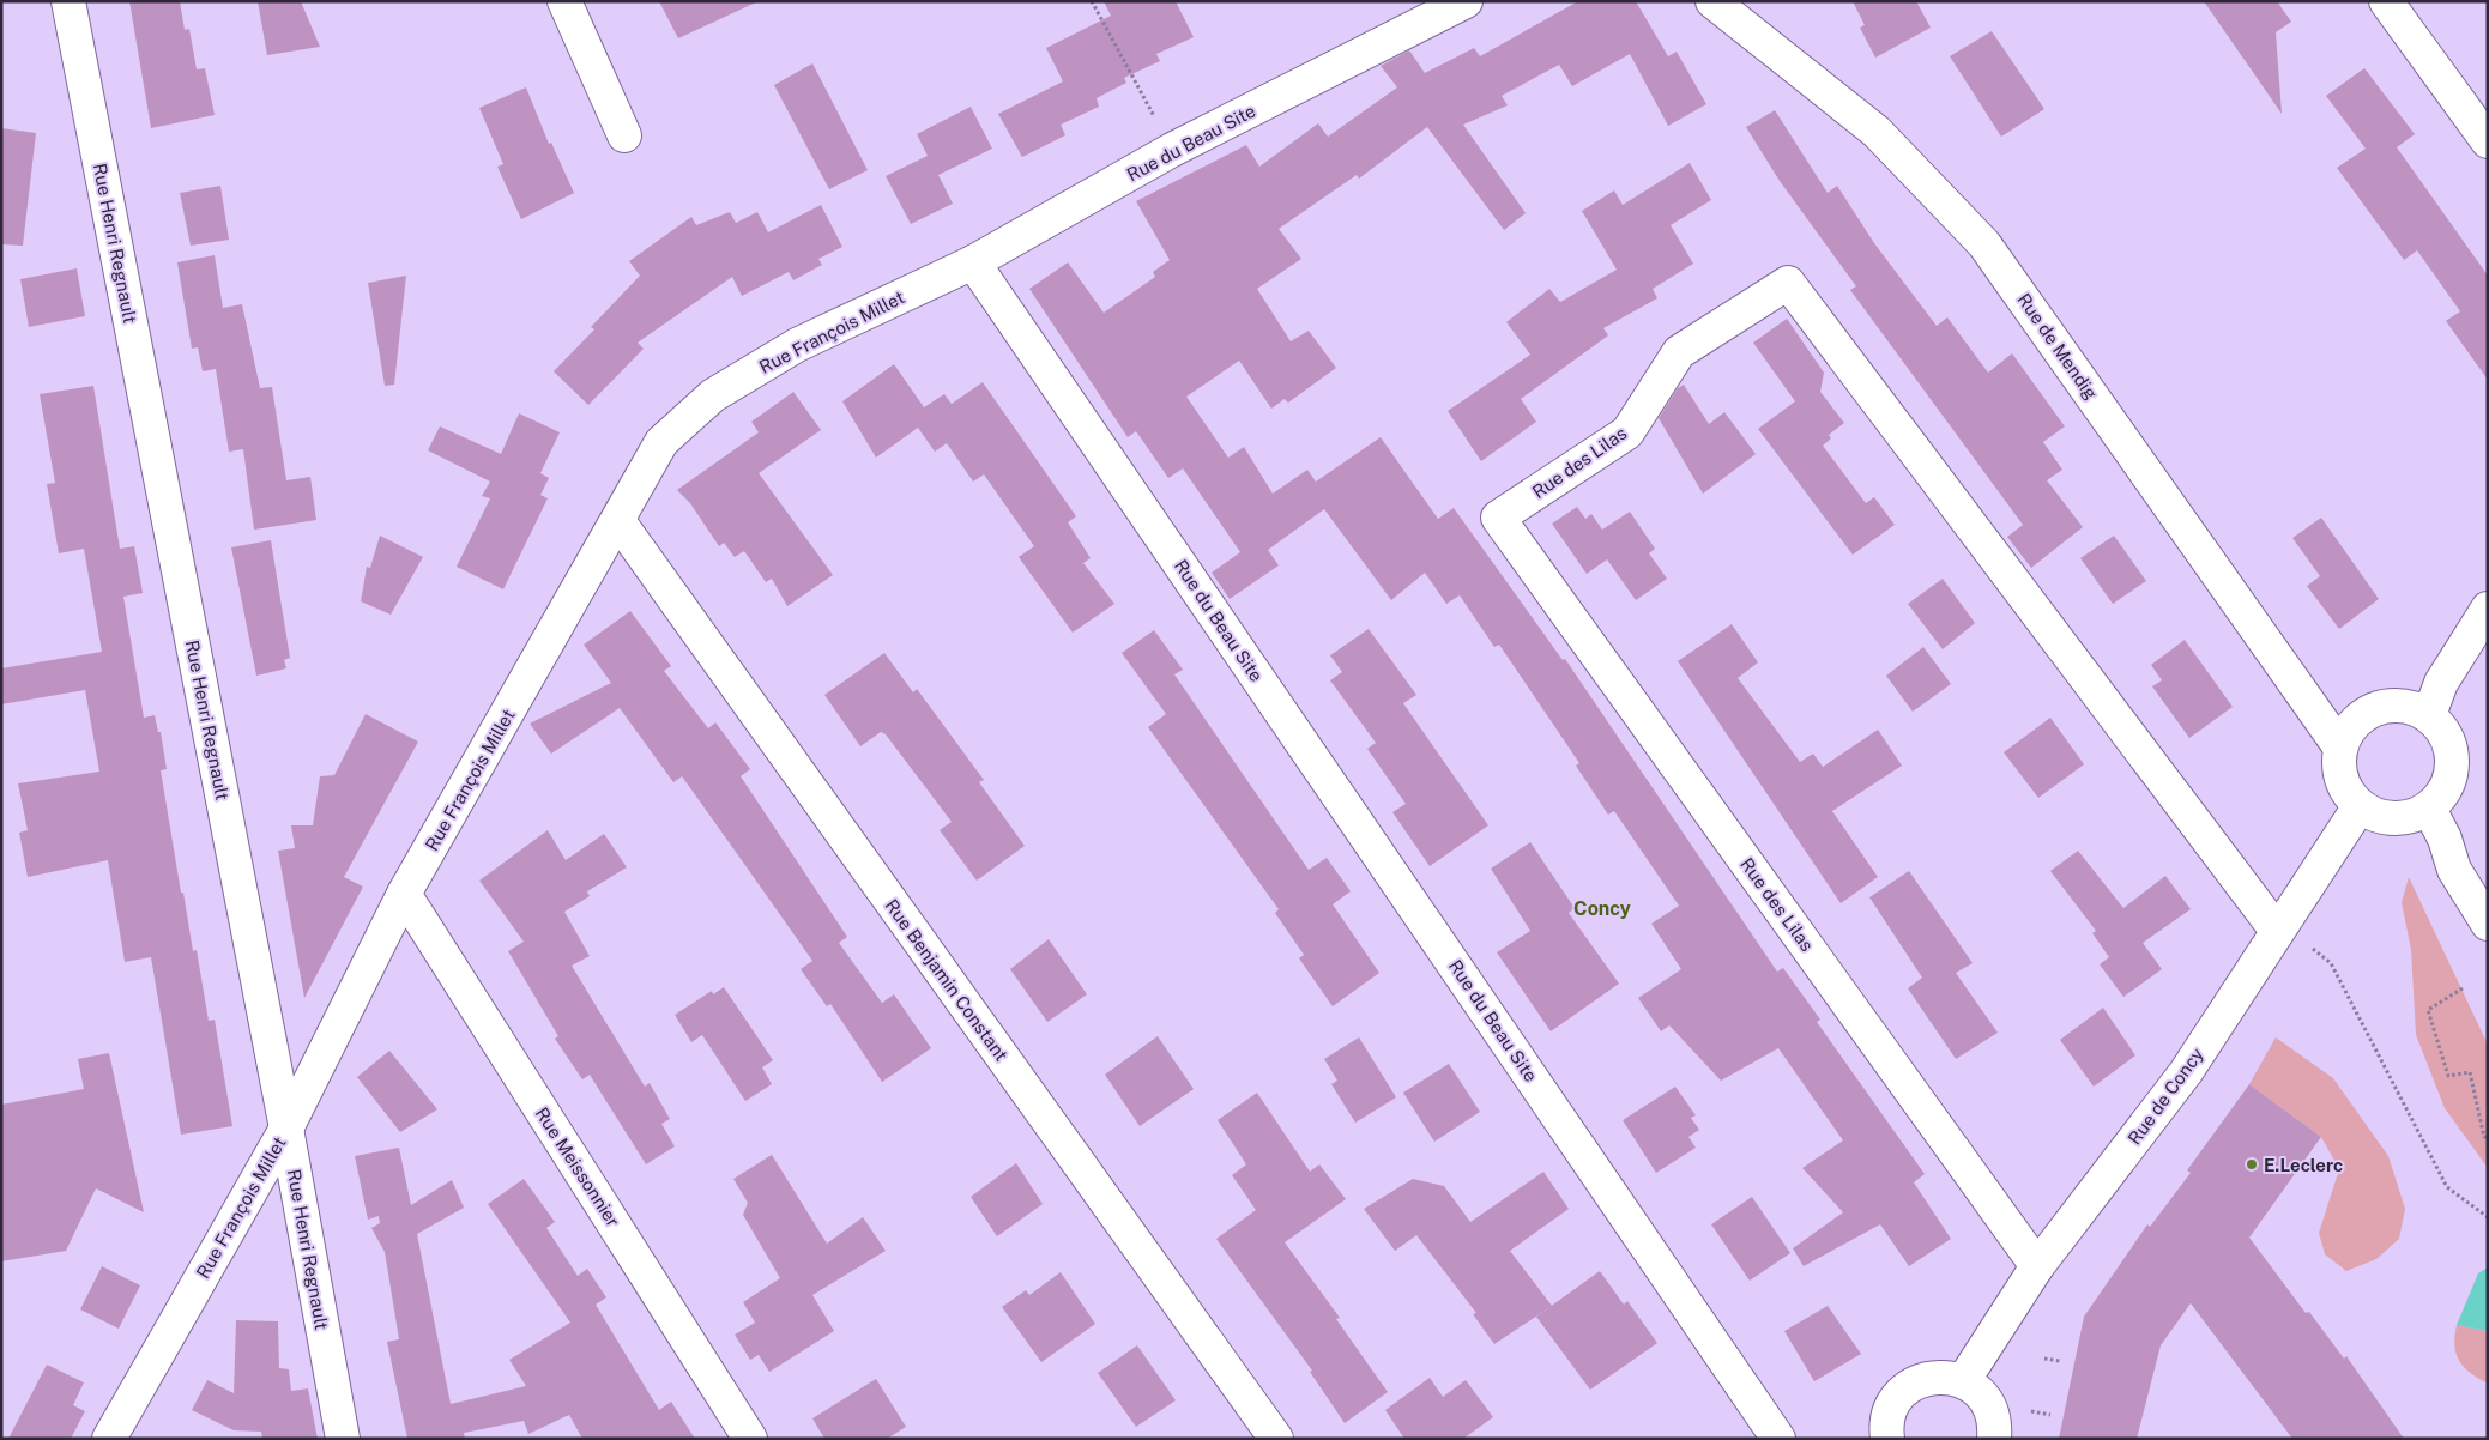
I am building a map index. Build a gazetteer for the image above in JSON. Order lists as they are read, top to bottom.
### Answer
{
  "streets": {
    "street": [
      "Rue du Beau Site",
      "Rue Henri Regnault",
      "Rue François Millet",
      "Rue de Mendig",
      "Rue des Lilas",
      "Rue Benjamin Constant",
      "Rue de Concy",
      "Rue Meissonnier"
    ]
  },
  "crossings": [
    ["Rue du Beau Site", "Rue François Millet"],
    ["Rue Henri Regnault", "Rue François Millet"],
    ["Rue François Millet", "Rue Benjamin Constant"],
    ["Rue François Millet", "Rue Meissonnier"],
    ["Rue de Mendig", "Rue de Concy"],
    ["Rue des Lilas", "Rue de Concy"]
  ],
  "districts": ["Concy"],
  "places": ["E.Leclerc"]
}
